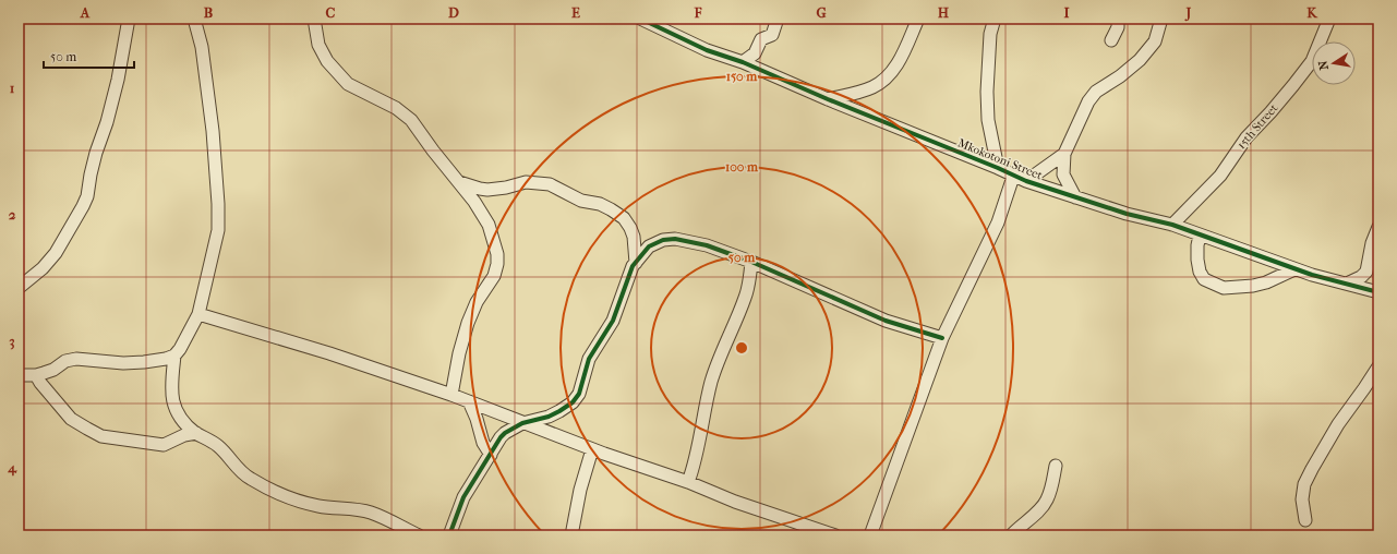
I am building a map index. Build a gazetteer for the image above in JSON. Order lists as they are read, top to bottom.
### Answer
{
  "streets": {
    "street": ["15th Street", "Mkokotoni Street"]
  },
  "crossings": [
    ["15th Street", "Mkokotoni Street"]
  ],
  "scale_bar": "50 m",
  "north": "left",
  "grid": {
    "columns": [
      "A",
      "B",
      "C",
      "D",
      "E",
      "F",
      "G",
      "H",
      "I",
      "J",
      "K"
    ],
    "rows": [
      "1",
      "2",
      "3",
      "4"
    ]
  },
  "rings": ["150 m", "100 m", "50 m"]
}
